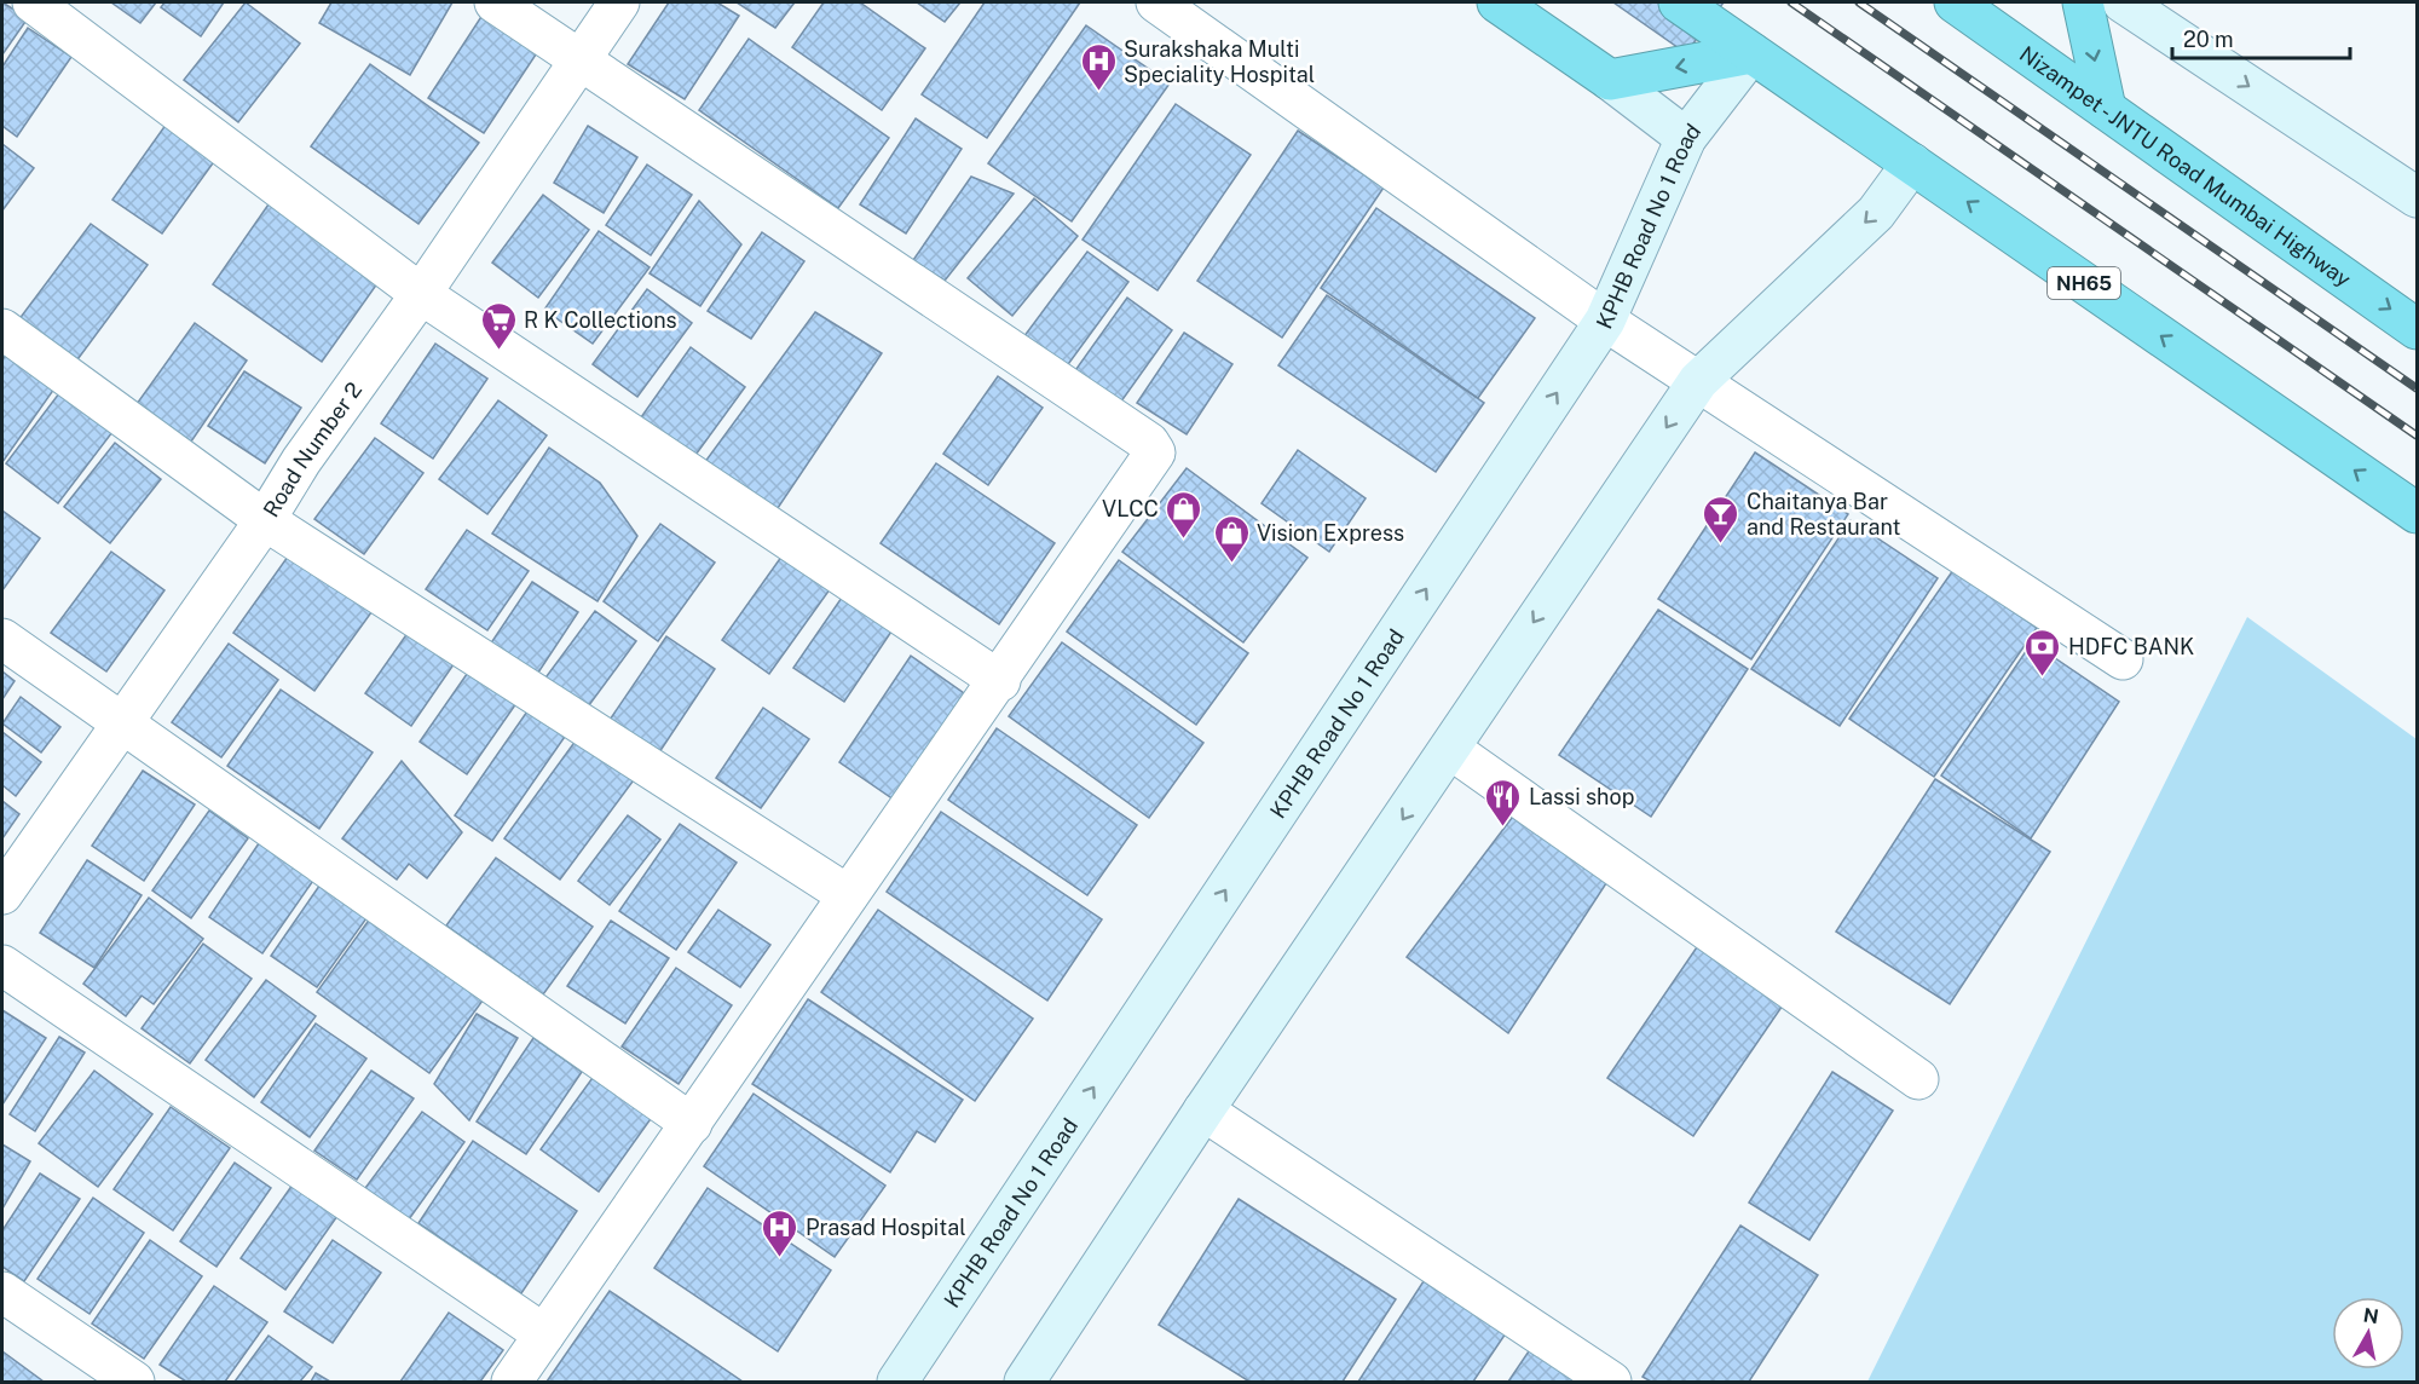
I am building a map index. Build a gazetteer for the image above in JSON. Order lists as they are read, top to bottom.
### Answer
{
  "streets": {
    "highway": ["Nizampet - JNTU Road Mumbai Highway", "NH65"],
    "main road": ["KPHB Road No 1 Road"],
    "street": ["Road Number 2"]
  },
  "crossings": [
    ["KPHB Road No 1 Road", "NH65"]
  ],
  "places": {
    "hospital": ["Surakshaka Multi Speciality Hospital", "Prasad Hospital"],
    "supermarket": ["R K Collections"],
    "shop": ["VLCC", "Vision Express"],
    "bar": ["Chaitanya Bar and Restaurant"],
    "bank": ["HDFC BANK"],
    "restaurant": ["Lassi shop"]
  },
  "scale_bar": "20 m",
  "north": "top"
}
